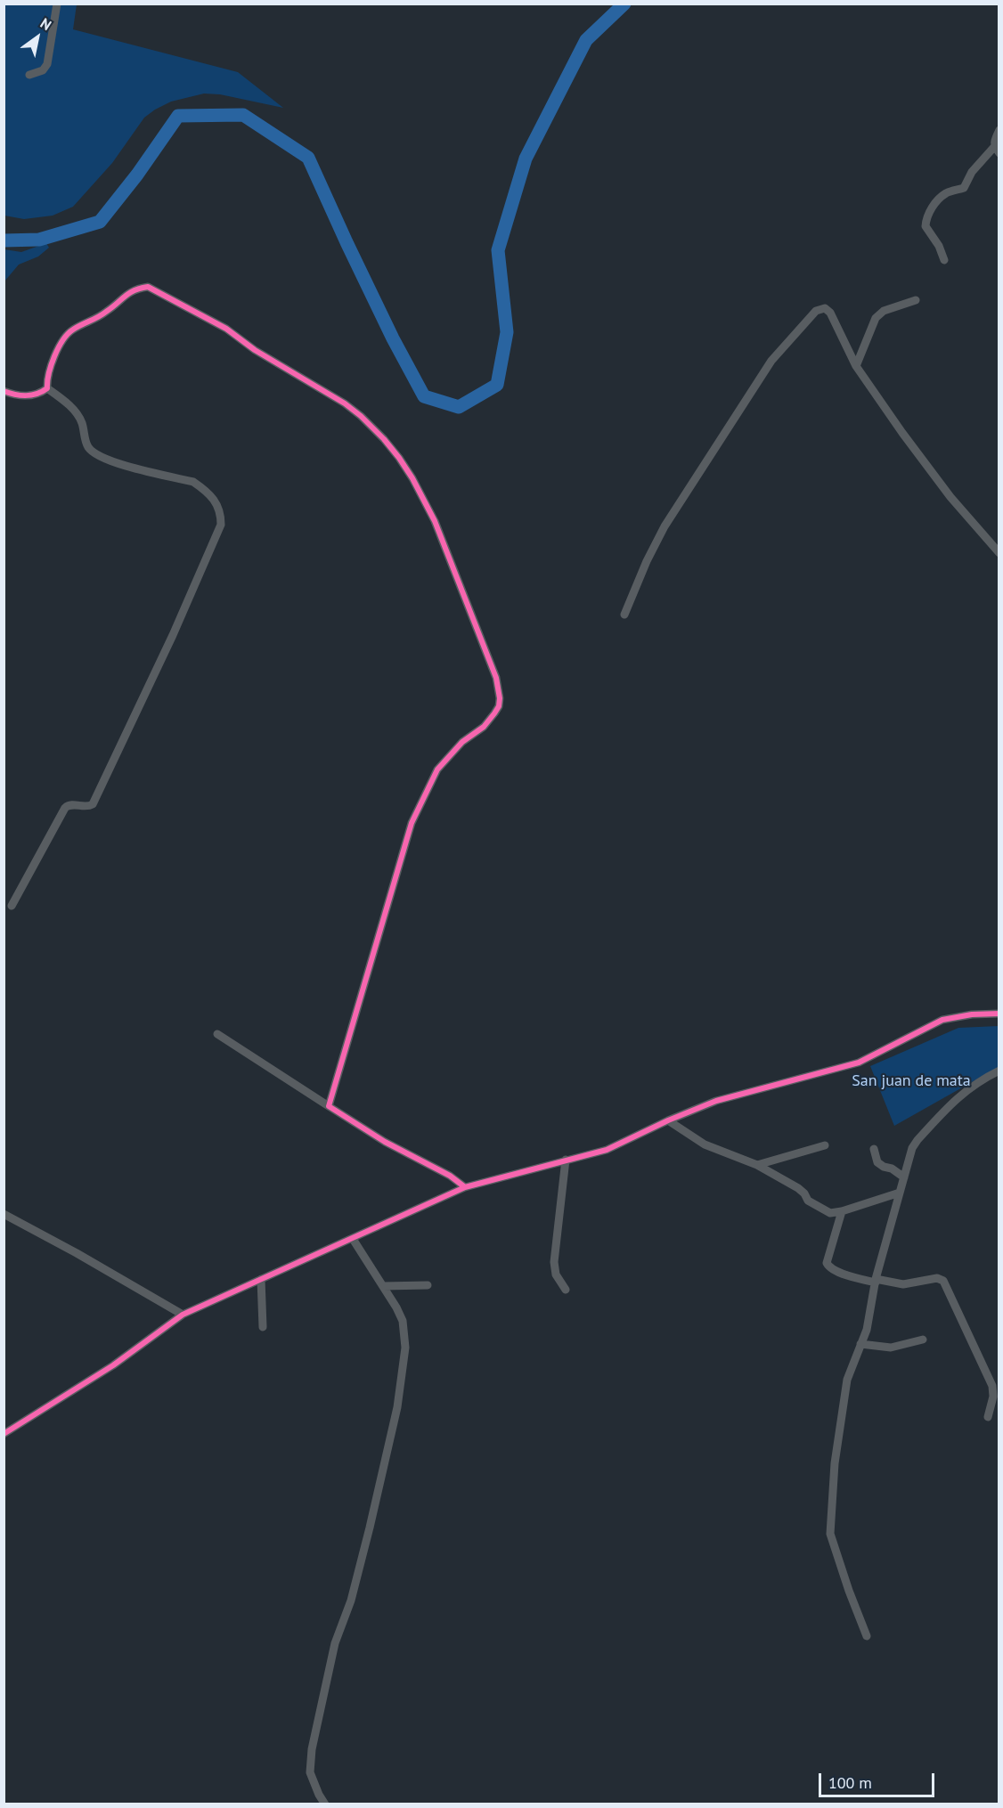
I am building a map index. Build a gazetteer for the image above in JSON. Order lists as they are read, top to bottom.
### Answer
{
  "parks": ["San juan de mata"],
  "scale_bar": "100 m",
  "north": "top right"
}
